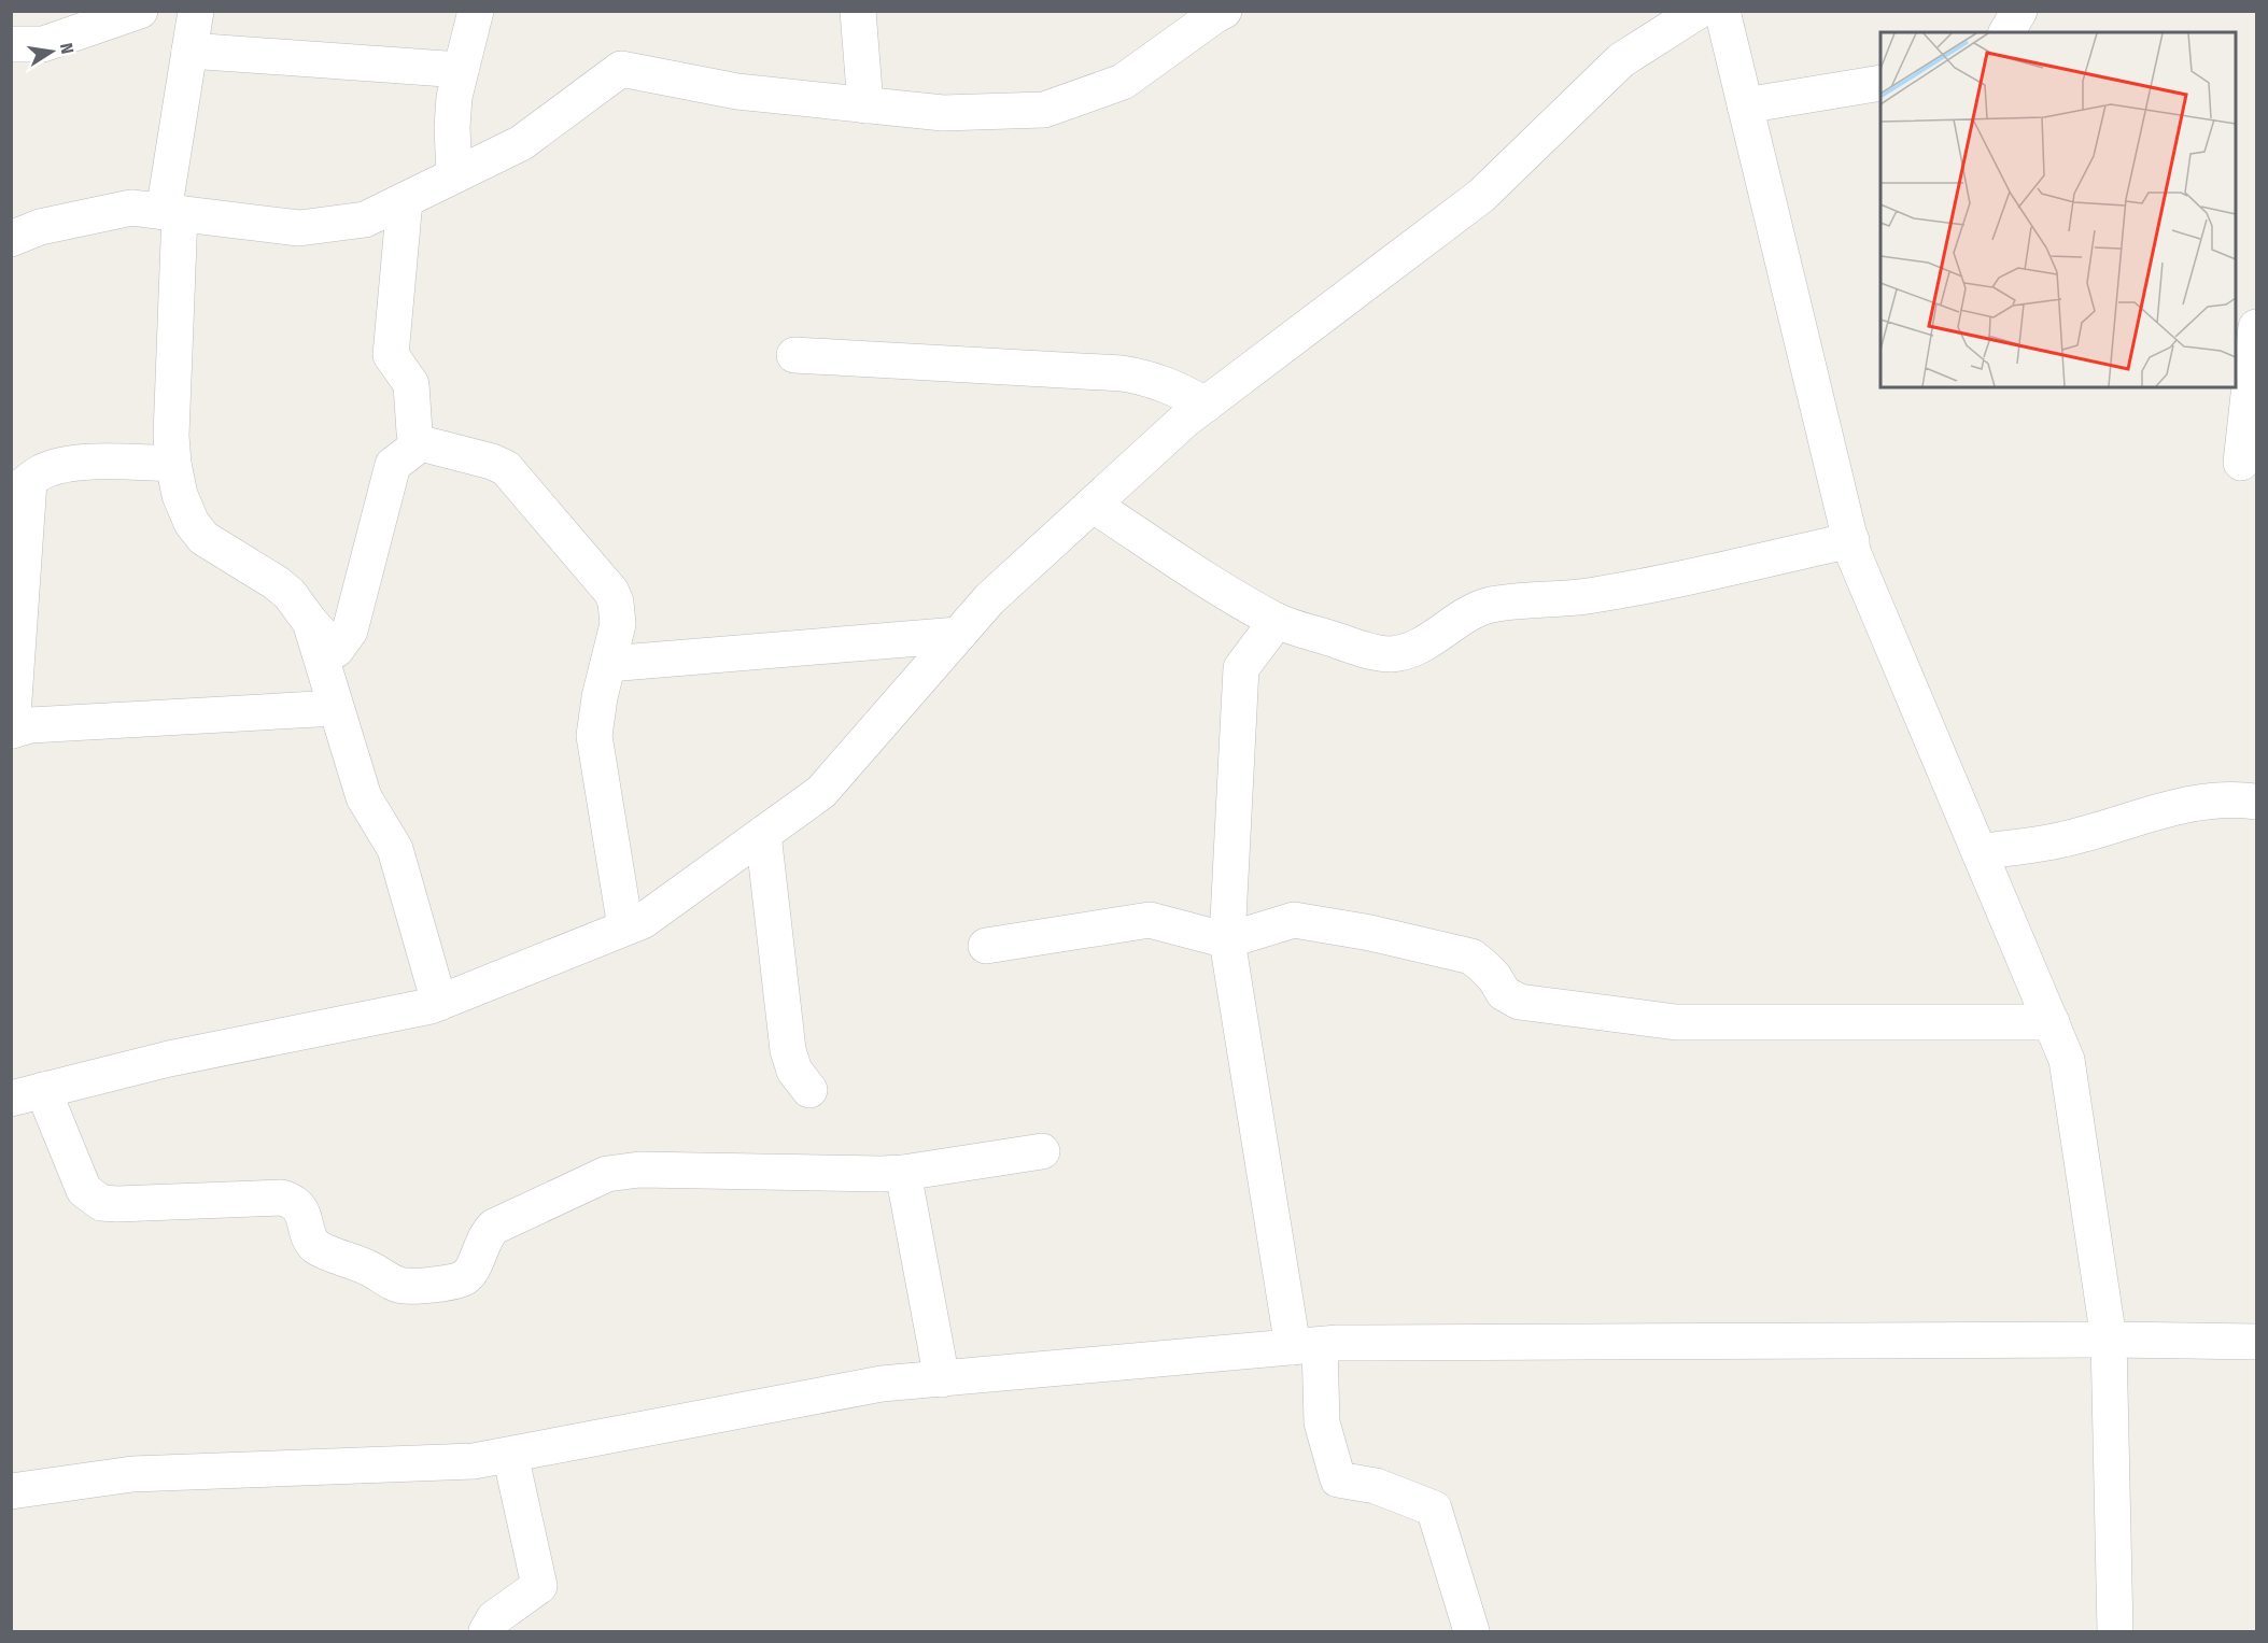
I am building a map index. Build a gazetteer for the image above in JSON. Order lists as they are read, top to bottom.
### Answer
{
  "north": "right"
}
